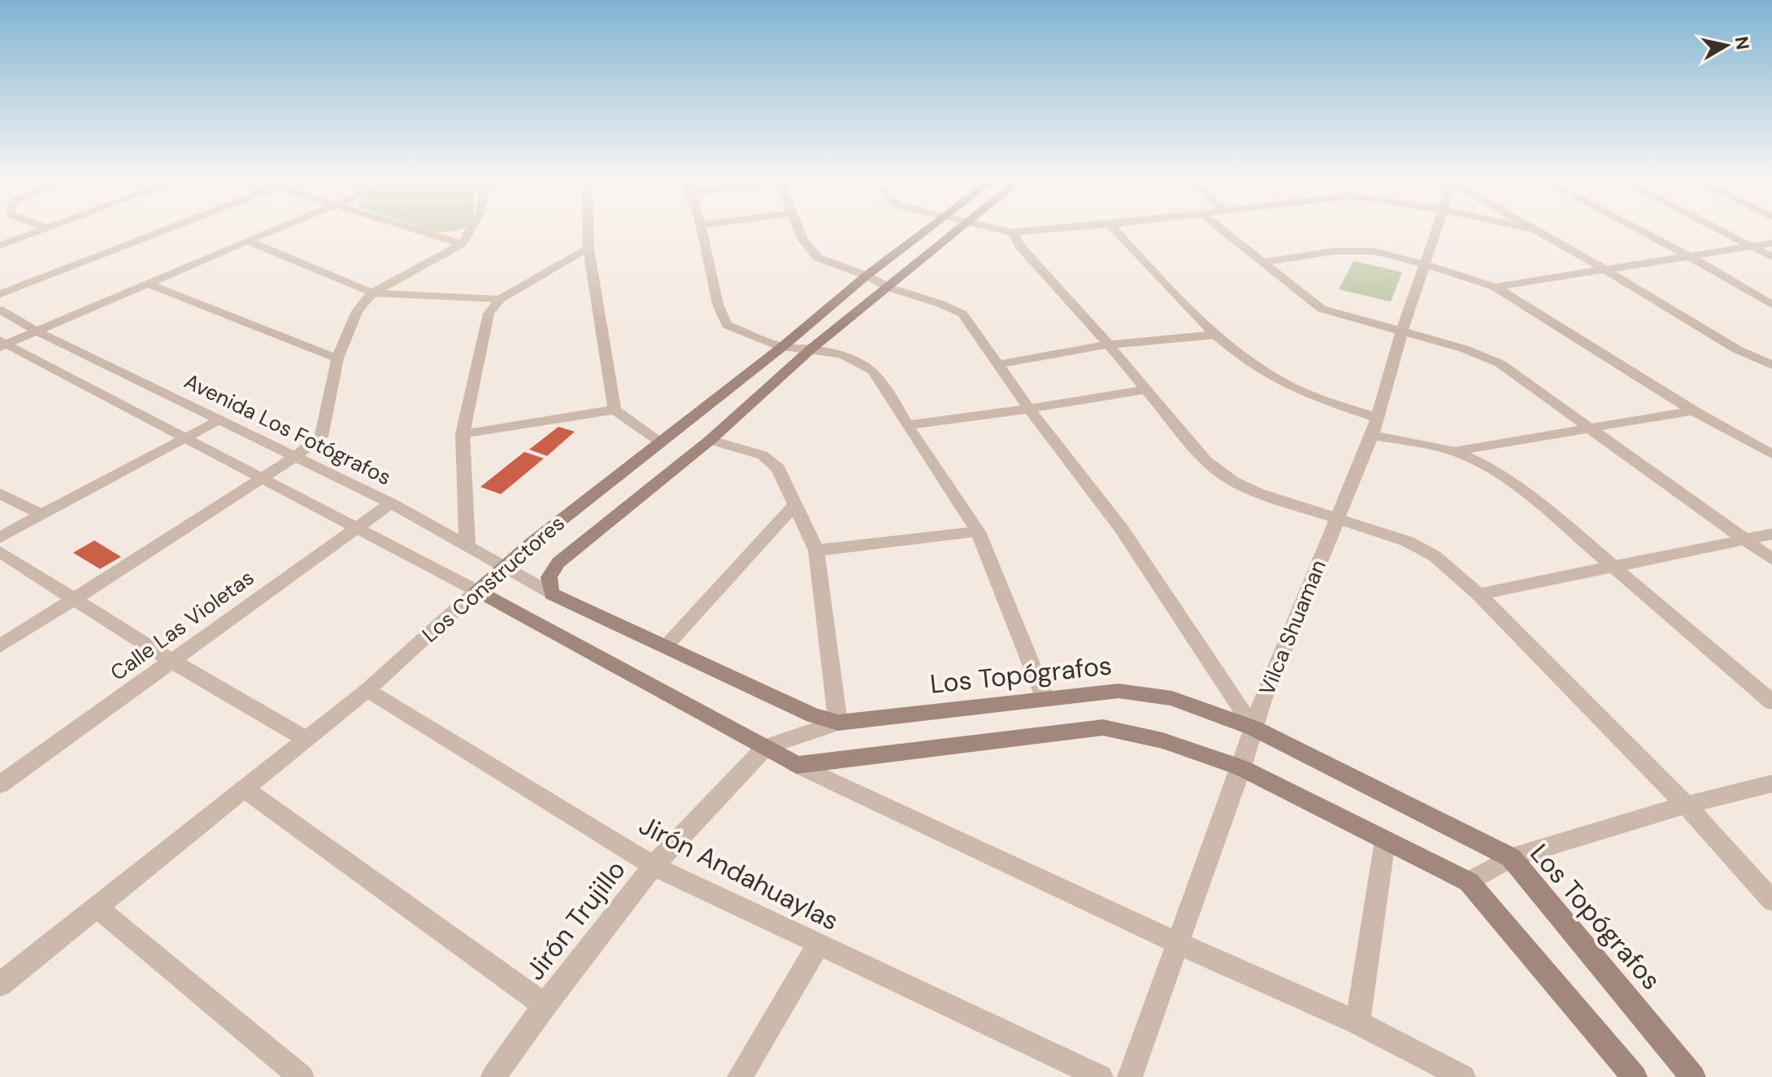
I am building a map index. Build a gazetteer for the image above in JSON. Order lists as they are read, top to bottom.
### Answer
{
  "streets": {
    "main road": ["Los Constructores", "Los Topógrafos"],
    "street": [
      "Avenida Los Fotógrafos",
      "Calle Las Violetas",
      "Vilca Shuaman",
      "Jirón Andahuaylas",
      "Jirón Trujillo"
    ]
  },
  "crossings": [
    ["Avenida Los Fotógrafos", "Los Constructores"],
    ["Avenida Los Fotógrafos", "Calle Las Violetas"],
    ["Avenida Los Fotógrafos", "Los Topógrafos"],
    ["Los Constructores", "Los Topógrafos"],
    ["Los Constructores", "Jirón Andahuaylas"],
    ["Vilca Shuaman", "Los Topógrafos"],
    ["Los Topógrafos", "Jirón Trujillo"],
    ["Jirón Andahuaylas", "Jirón Trujillo"]
  ],
  "north": "right"
}
